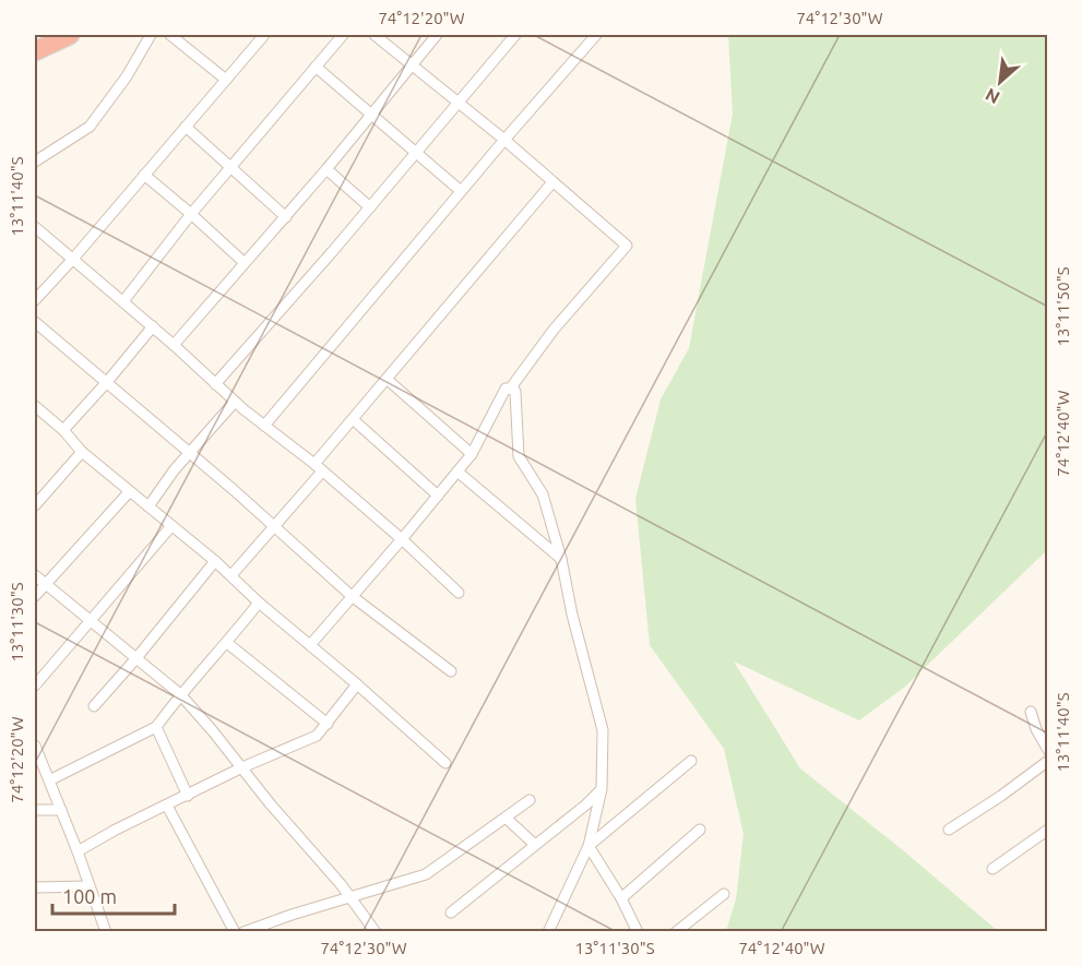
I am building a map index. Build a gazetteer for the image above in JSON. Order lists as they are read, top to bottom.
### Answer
{
  "scale_bar": "100 m",
  "north": "bottom left",
  "coordinates": [
    "74°12'20\"W",
    "74°12'30\"W",
    "13°11'40\"S",
    "13°11'50\"S",
    "74°12'40\"W",
    "13°11'30\"S"
  ]
}
